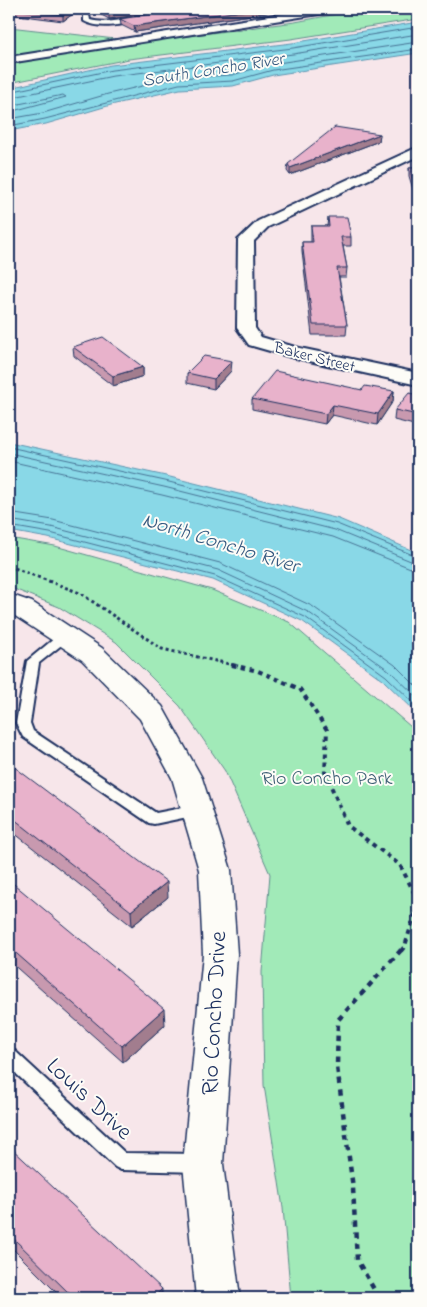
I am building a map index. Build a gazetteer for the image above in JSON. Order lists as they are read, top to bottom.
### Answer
{
  "streets": {
    "street": ["Baker Street", "Rio Concho Drive"],
    "lane": ["Louis Drive"]
  },
  "crossings": [
    ["Rio Concho Drive", "Louis Drive"]
  ],
  "water": ["South Concho River", "North Concho River"],
  "parks": ["Rio Concho Park"]
}
